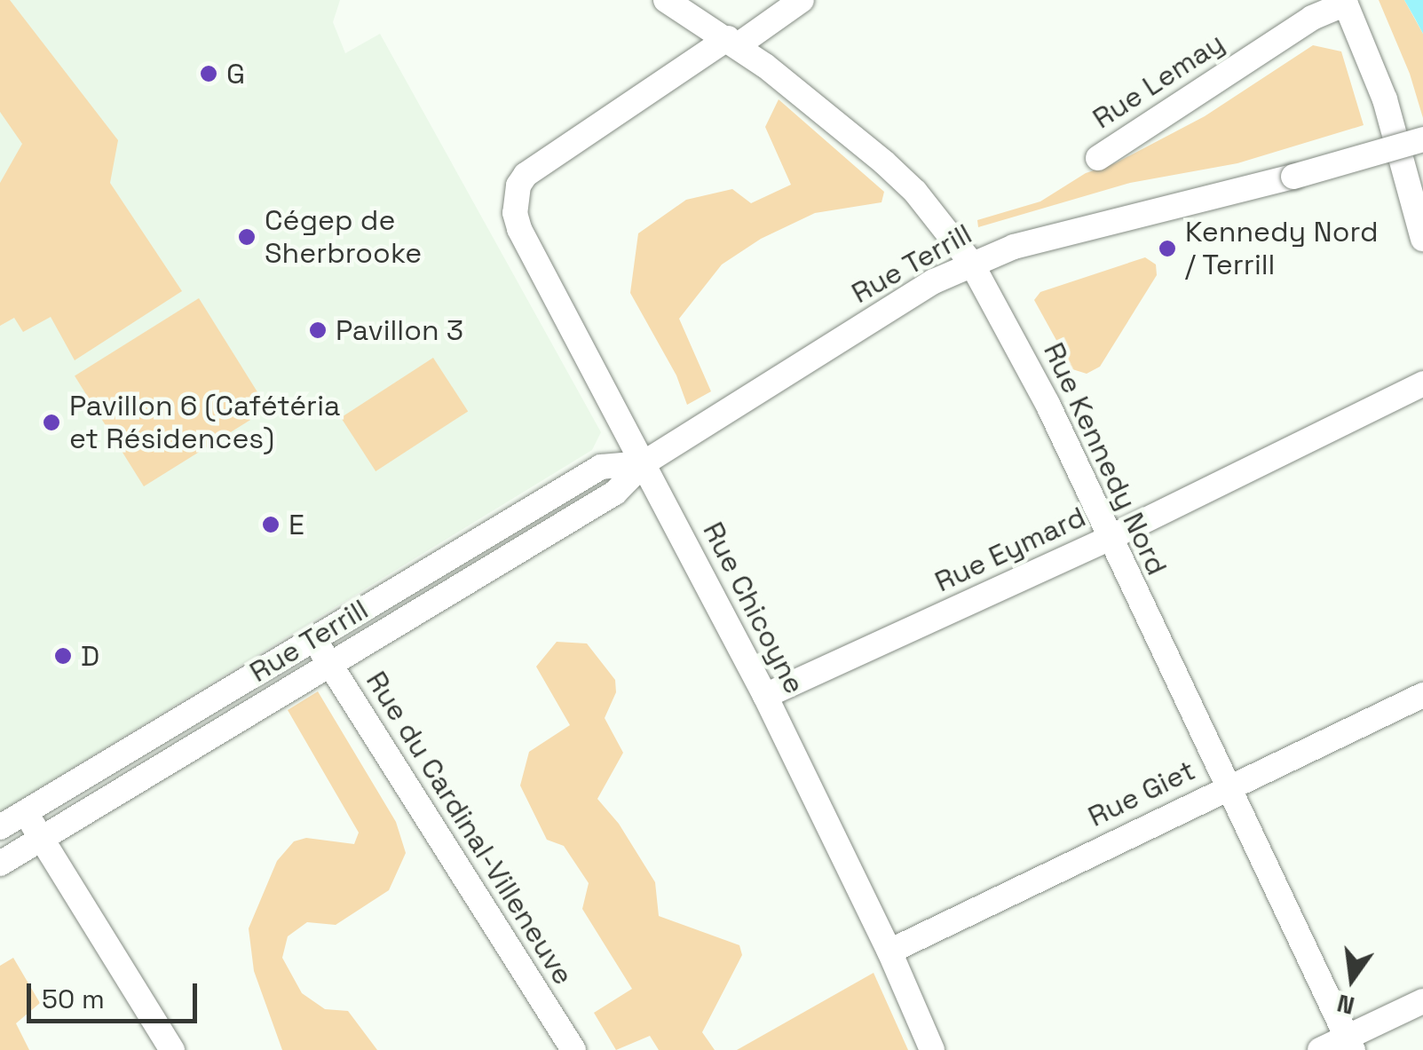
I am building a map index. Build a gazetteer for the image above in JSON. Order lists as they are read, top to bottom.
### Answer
{
  "streets": {
    "street": [
      "Rue Lemay",
      "Rue Terrill",
      "Rue Kennedy Nord",
      "Rue Eymard",
      "Rue Chicoyne",
      "Rue Giet",
      "Rue du Cardinal-Villeneuve"
    ]
  },
  "crossings": [
    ["Rue Terrill", "Rue Kennedy Nord"],
    ["Rue Terrill", "Rue Chicoyne"],
    ["Rue Terrill", "Rue du Cardinal-Villeneuve"],
    ["Rue Kennedy Nord", "Rue Eymard"],
    ["Rue Kennedy Nord", "Rue Chicoyne"],
    ["Rue Kennedy Nord", "Rue Giet"],
    ["Rue Eymard", "Rue Chicoyne"],
    ["Rue Chicoyne", "Rue Giet"]
  ],
  "places": [
    "G",
    "Cégep de Sherbrooke",
    "Kennedy Nord / Terrill",
    "Pavillon 3",
    "Pavillon 6 (Cafétéria et Résidences)",
    "E",
    "D"
  ],
  "scale_bar": "50 m",
  "north": "bottom"
}
